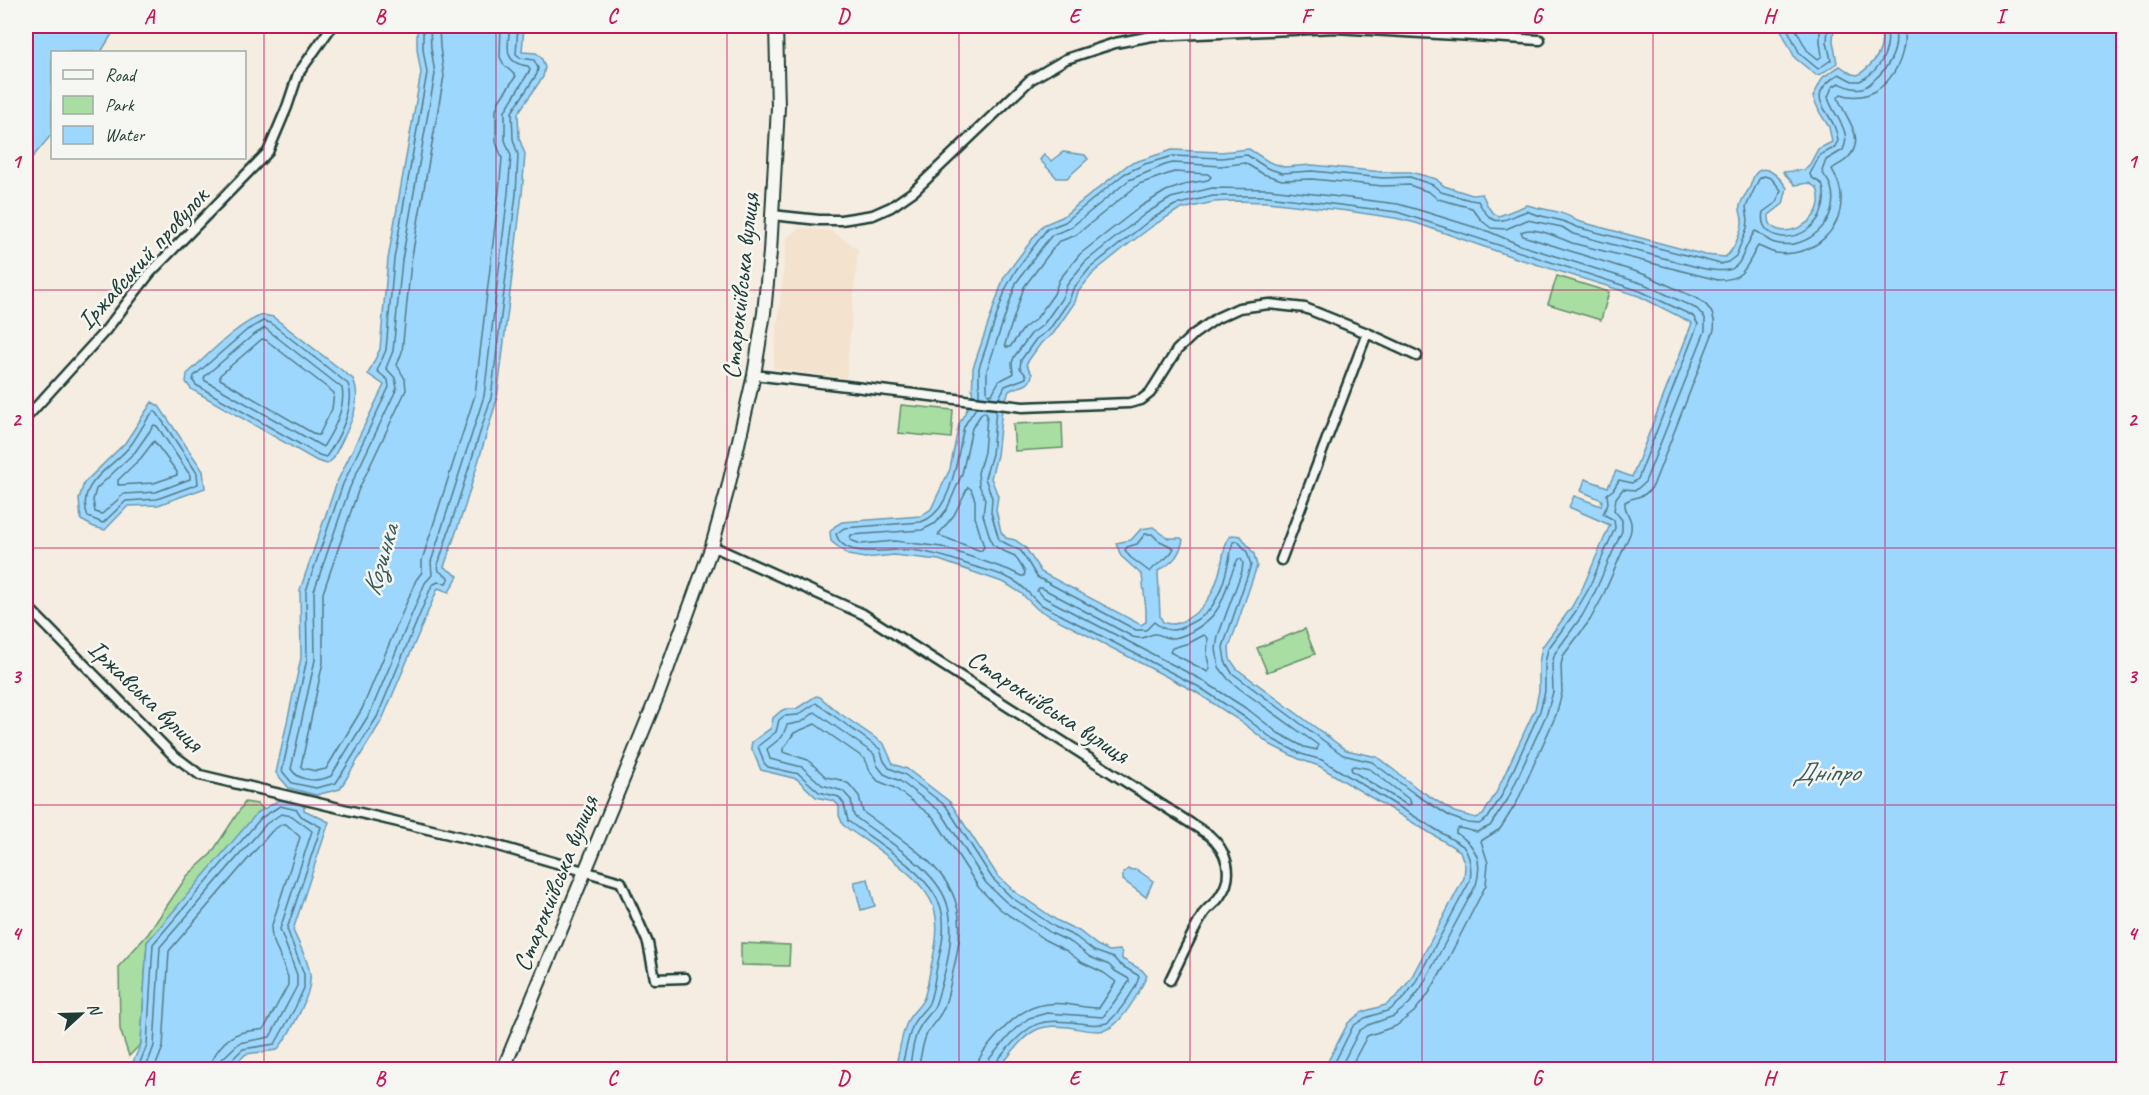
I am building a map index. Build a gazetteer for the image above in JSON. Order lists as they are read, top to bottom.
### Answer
{
  "streets": {
    "street": ["Іржавський провулок", "Старокиївська вулиця", "Іржавська вулиця"]
  },
  "crossings": [
    ["Старокиївська вулиця", "Іржавська вулиця"]
  ],
  "water": ["Козинка", "Дніпро"],
  "legend": ["Road", "Park", "Water"],
  "north": "right",
  "grid": {
    "columns": [
      "A",
      "B",
      "C",
      "D",
      "E",
      "F",
      "G",
      "H",
      "I"
    ],
    "rows": [
      "1",
      "2",
      "3",
      "4"
    ]
  }
}
